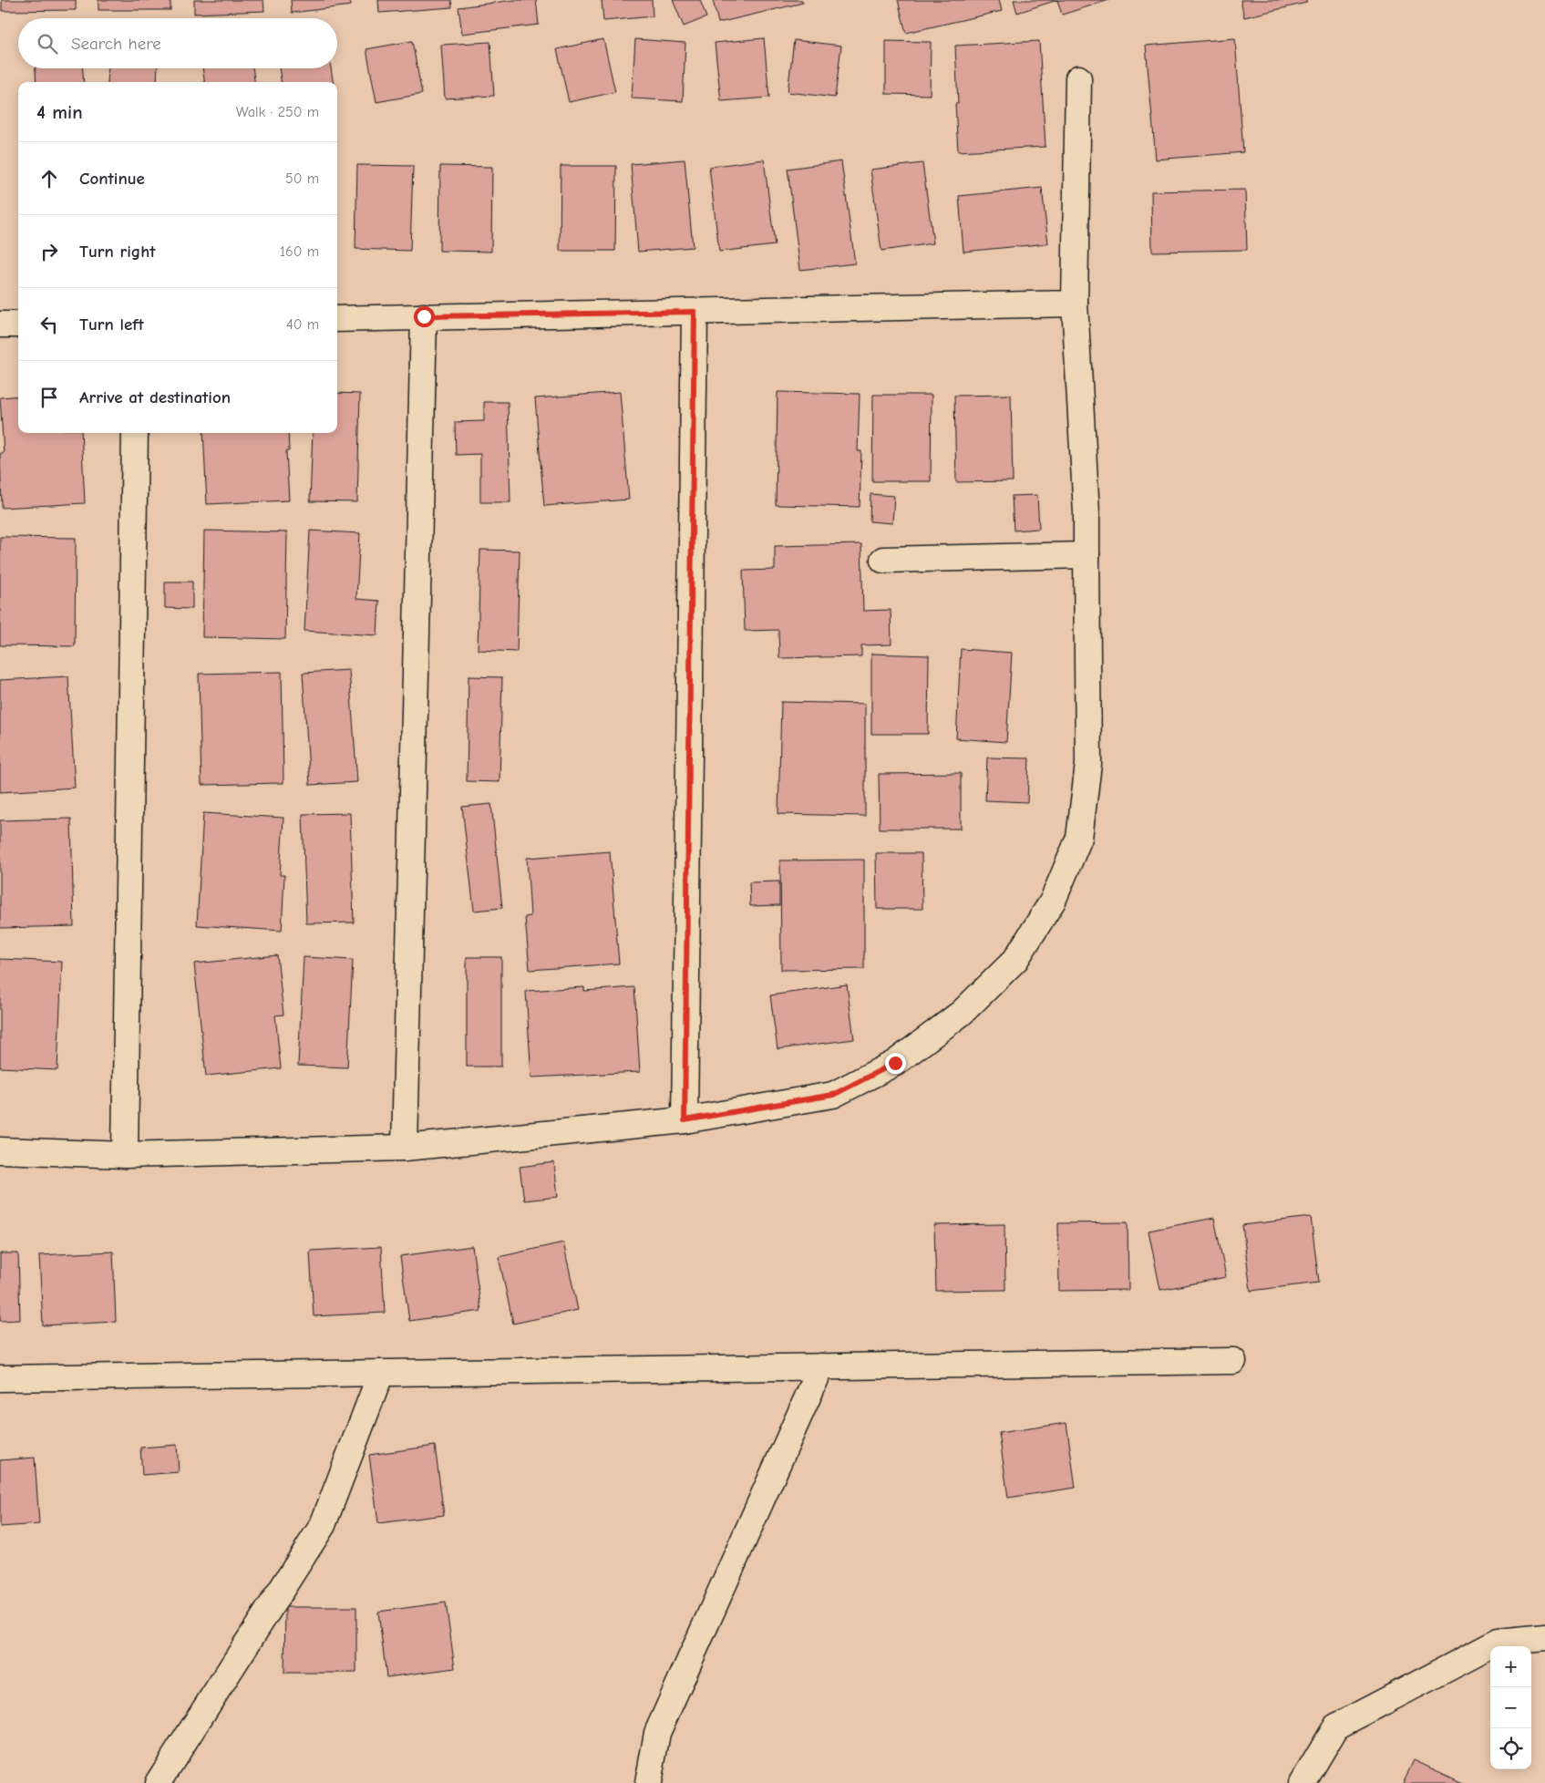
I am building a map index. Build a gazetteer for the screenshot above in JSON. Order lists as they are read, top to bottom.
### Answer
{
  "page": {
    "search": "Search here",
    "heading": ["4 min", "Walk · 250 m"],
    "list": [
      ["Continue", "50 m"],
      ["Turn right", "160 m"],
      ["Turn left", "40 m"],
      "Arrive at destination"
    ],
    "map_buttons": ["+", "−"]
  }
}
